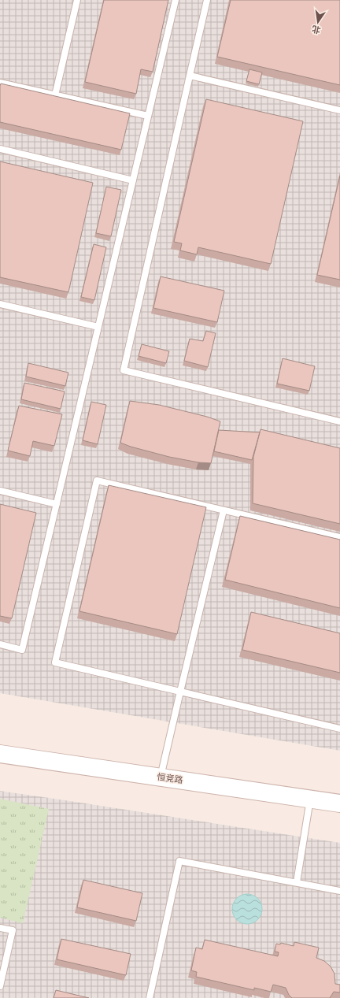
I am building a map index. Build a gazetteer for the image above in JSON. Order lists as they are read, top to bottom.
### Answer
{
  "streets": {
    "street": ["恒竞路"]
  },
  "north": "bottom"
}
